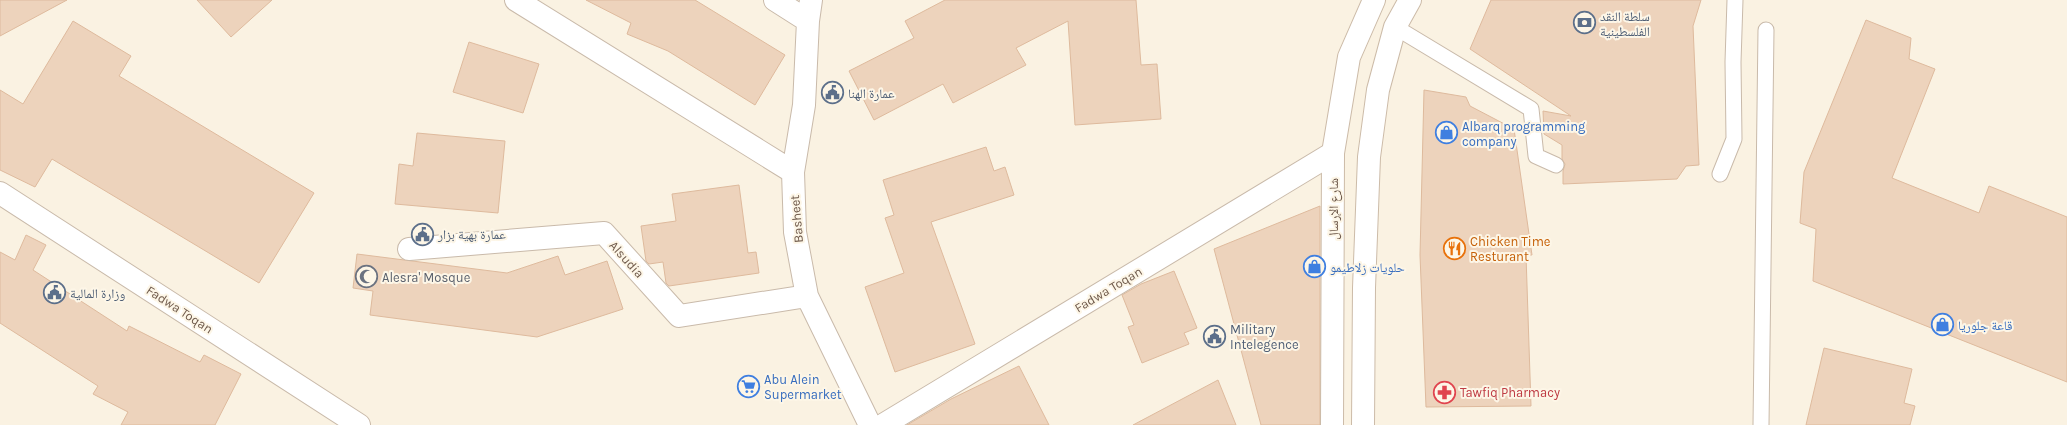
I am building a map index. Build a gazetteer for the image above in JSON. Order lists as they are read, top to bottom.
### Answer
{
  "streets": {
    "street": [
      "شارع الإرسال",
      "Basheet",
      "Alsudia",
      "Fadwa Toqan"
    ]
  },
  "crossings": [
    ["شارع الإرسال", "Fadwa Toqan"],
    ["Basheet", "Alsudia"]
  ],
  "places": {
    "bank": ["سلطة النقد الفلسطينية"],
    "public building": [
      "عمارة الهنا",
      "عمارة بهية بزار",
      "وزارة المالية",
      "Military Intelegence"
    ],
    "shop": ["Albarq programming company", "حلويات زلاطيمو", "قاعة جلوريا"],
    "restaurant": ["Chicken Time Resturant"],
    "mosque": ["Alesra' Mosque"],
    "supermarket": ["Abu Alein Supermarket"],
    "pharmacy": ["Tawfiq Pharmacy"]
  }
}
